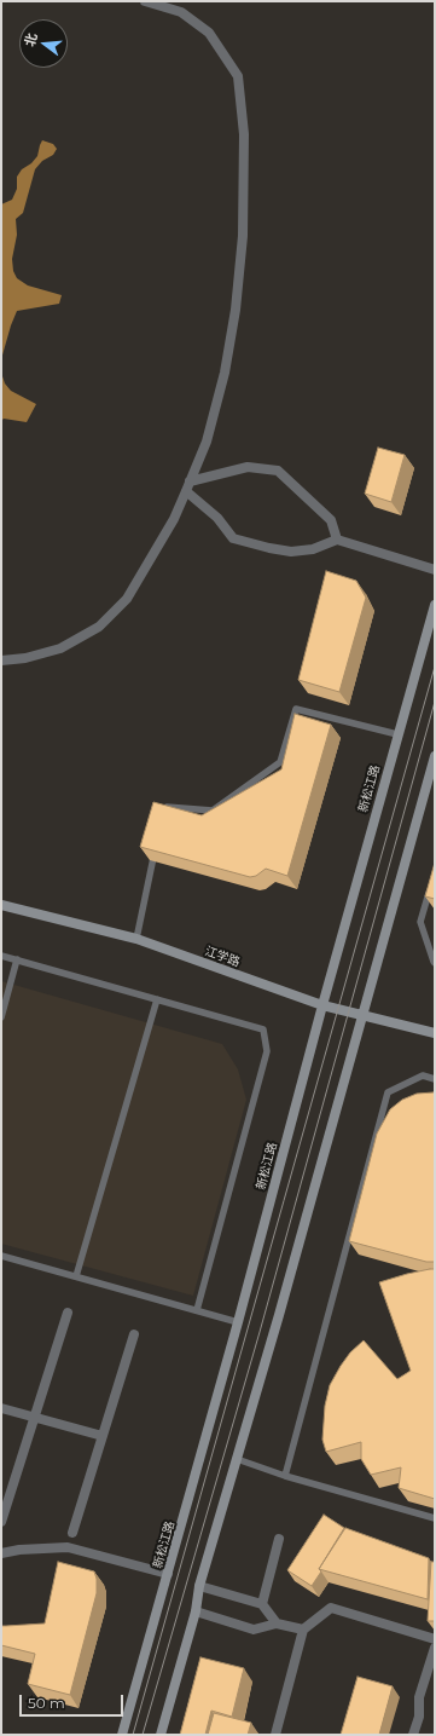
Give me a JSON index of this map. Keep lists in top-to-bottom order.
{
  "streets": {
    "main road": ["新松江路", "江学路"]
  },
  "crossings": [
    ["新松江路", "江学路"]
  ],
  "scale_bar": "50 m",
  "north": "left"
}
